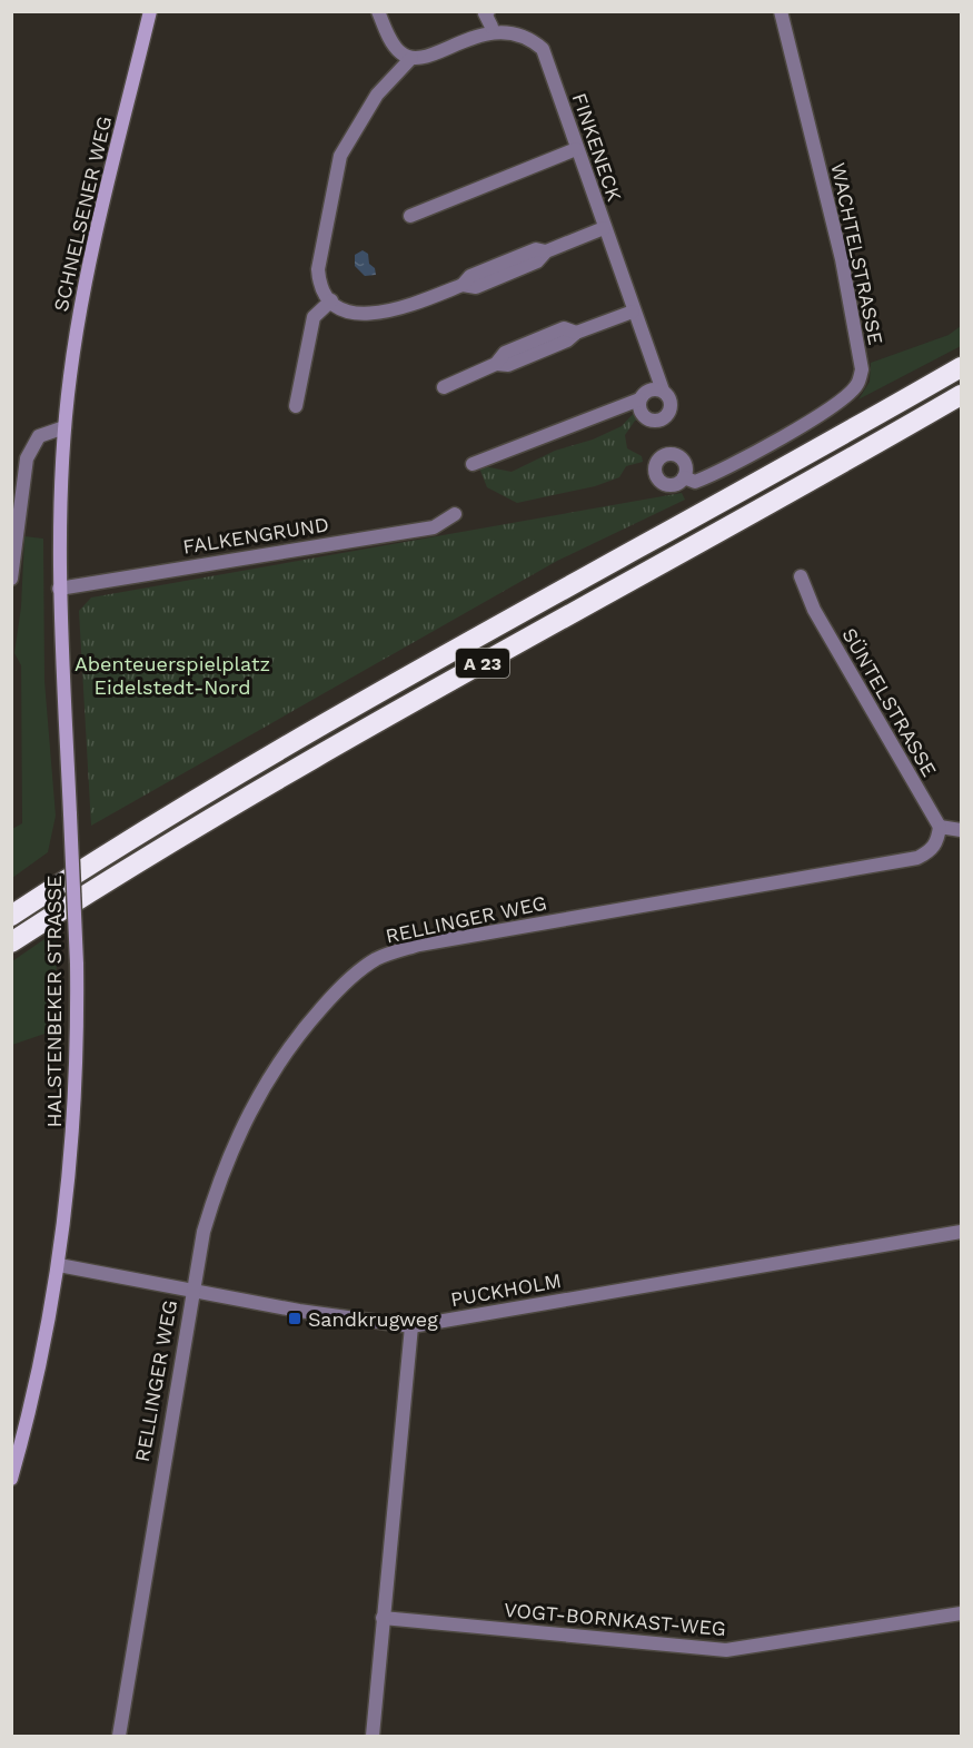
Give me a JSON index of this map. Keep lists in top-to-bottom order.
{
  "streets": {
    "highway": ["A 23"],
    "street": [
      "FINKENECK",
      "SCHNELSENER WEG",
      "WACHTELSTRASSE",
      "FALKENGRUND",
      "SÜNTELSTRASSE",
      "RELLINGER WEG",
      "HALSTENBEKER STRASSE",
      "PUCKHOLM",
      "VOGT-BORNKAST-WEG"
    ]
  },
  "crossings": [
    ["SCHNELSENER WEG", "FALKENGRUND"],
    ["SCHNELSENER WEG", "HALSTENBEKER STRASSE"],
    ["FALKENGRUND", "HALSTENBEKER STRASSE"],
    ["SÜNTELSTRASSE", "RELLINGER WEG"],
    ["RELLINGER WEG", "PUCKHOLM"],
    ["HALSTENBEKER STRASSE", "PUCKHOLM"]
  ],
  "parks": ["Abenteuerspielplatz Eidelstedt-Nord"],
  "places": {
    "transit": ["Sandkrugweg"]
  }
}
